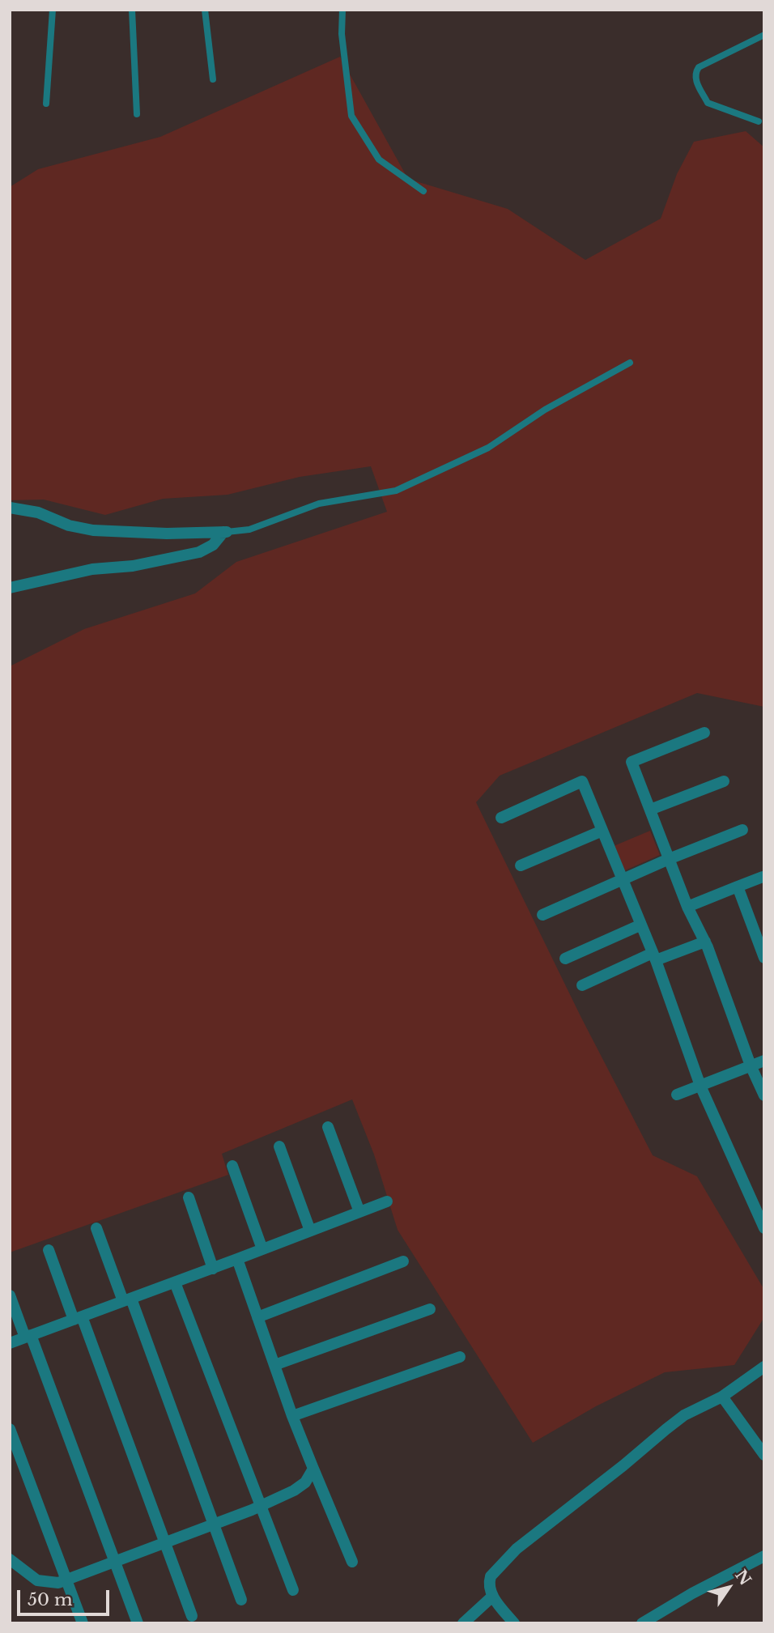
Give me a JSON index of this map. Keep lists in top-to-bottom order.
{
  "scale_bar": "50 m",
  "north": "top right"
}
